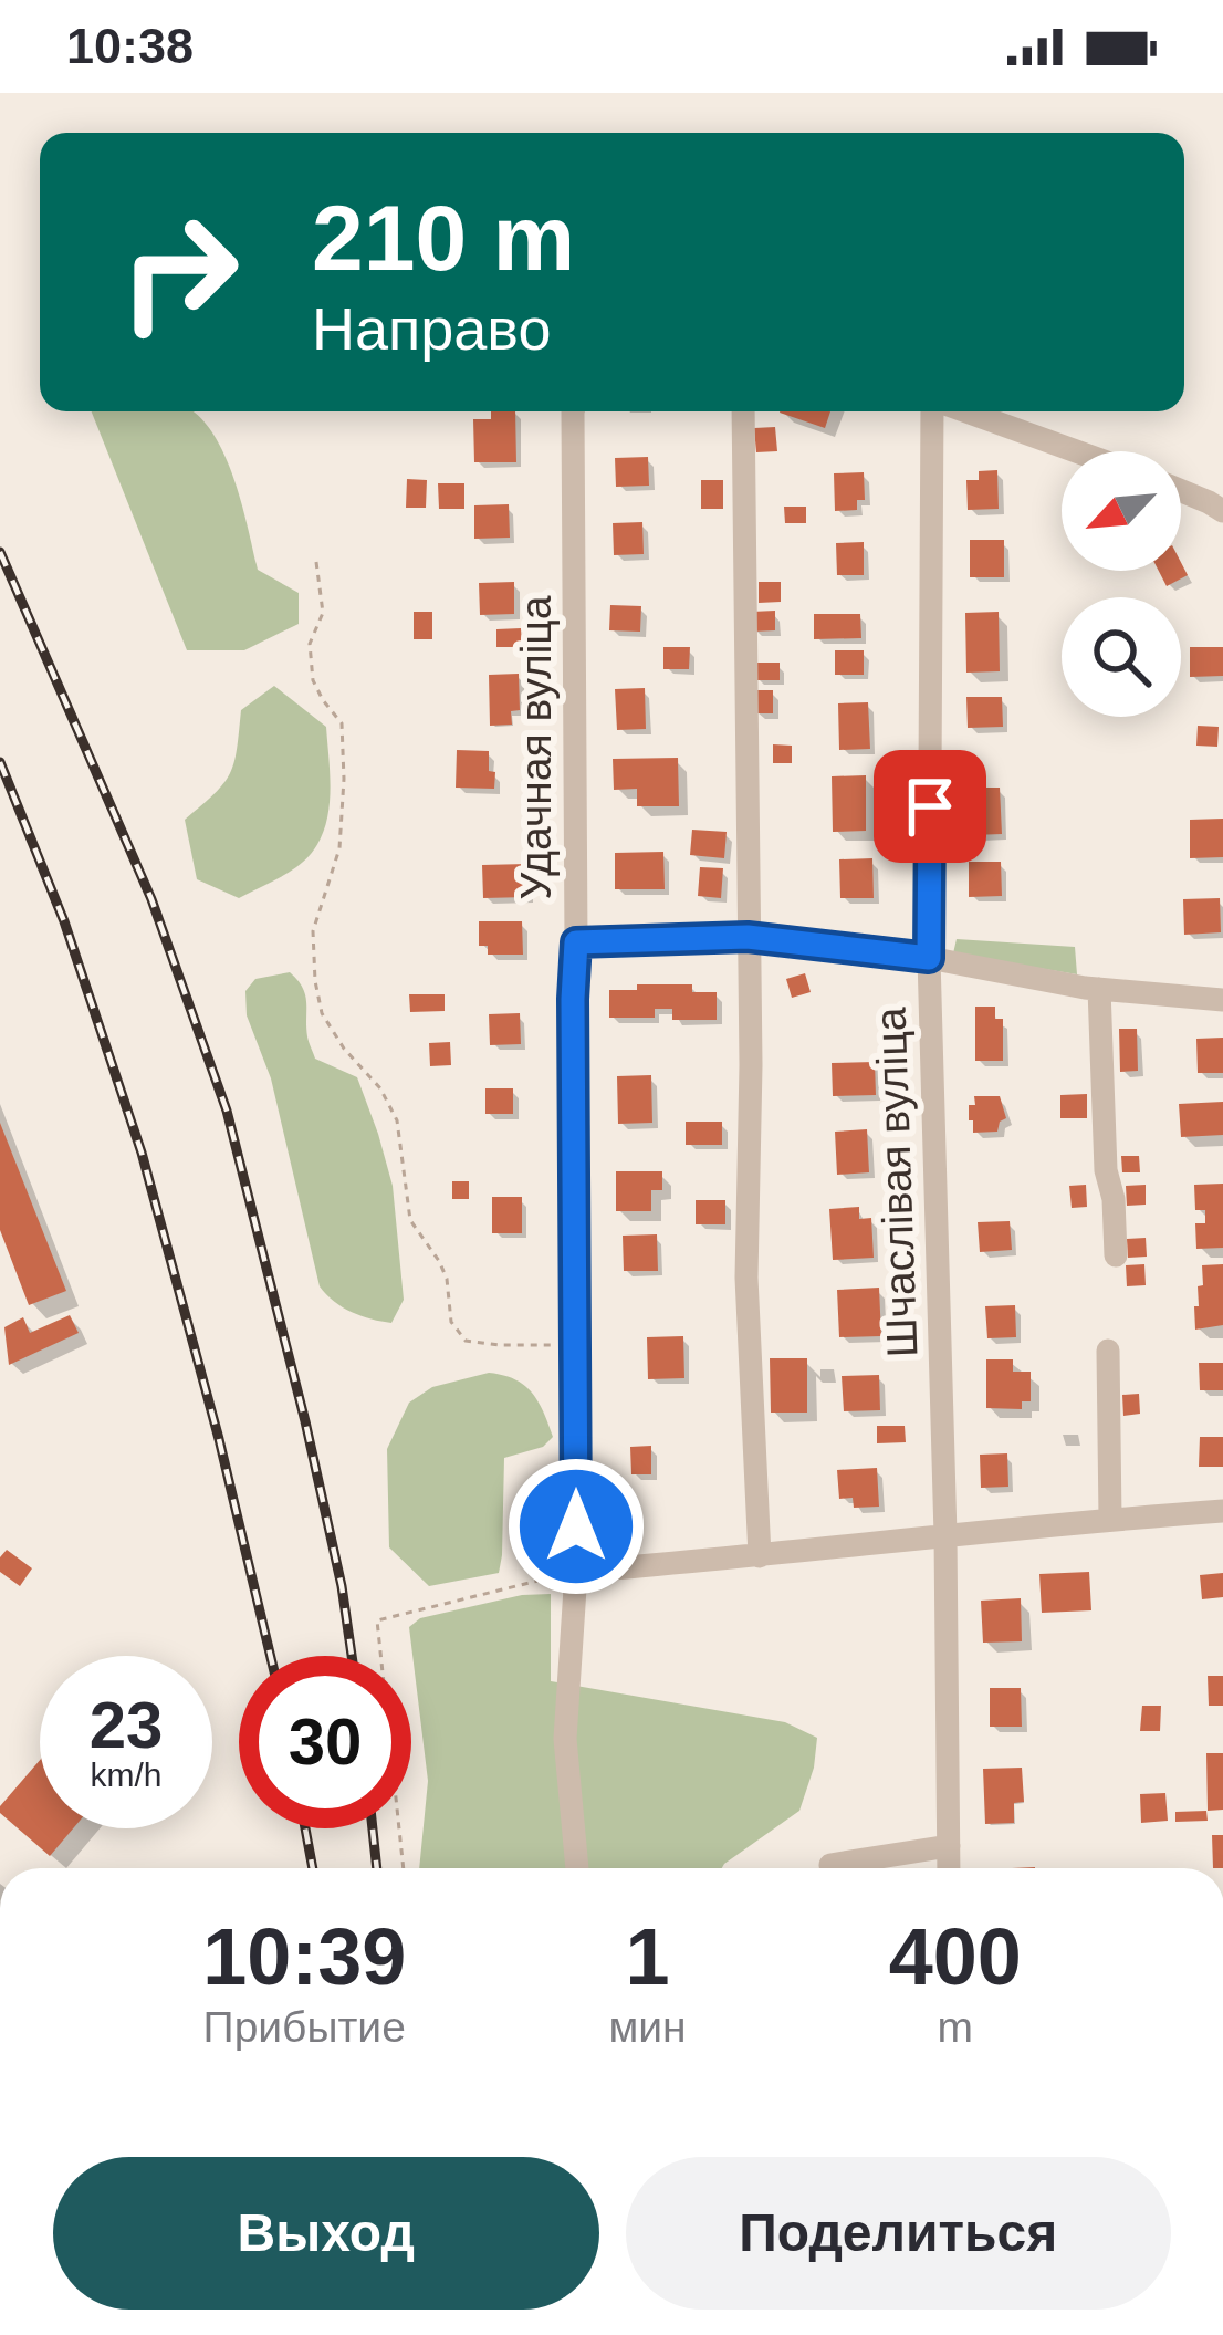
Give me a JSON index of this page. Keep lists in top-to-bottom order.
{
  "streets": {
    "street": ["Удачная вуліца", "Шчаслівая вуліца"]
  },
  "north": "bottom left",
  "page": {
    "status": "10:38",
    "turn": ["210 m", "Направо"],
    "speed": "23 km/h",
    "limit": "30",
    "eta": [
      "10:39",
      "Прибытие",
      "1",
      "мин",
      "400",
      "m"
    ],
    "buttons": ["Выход", "Поделиться"]
  }
}
